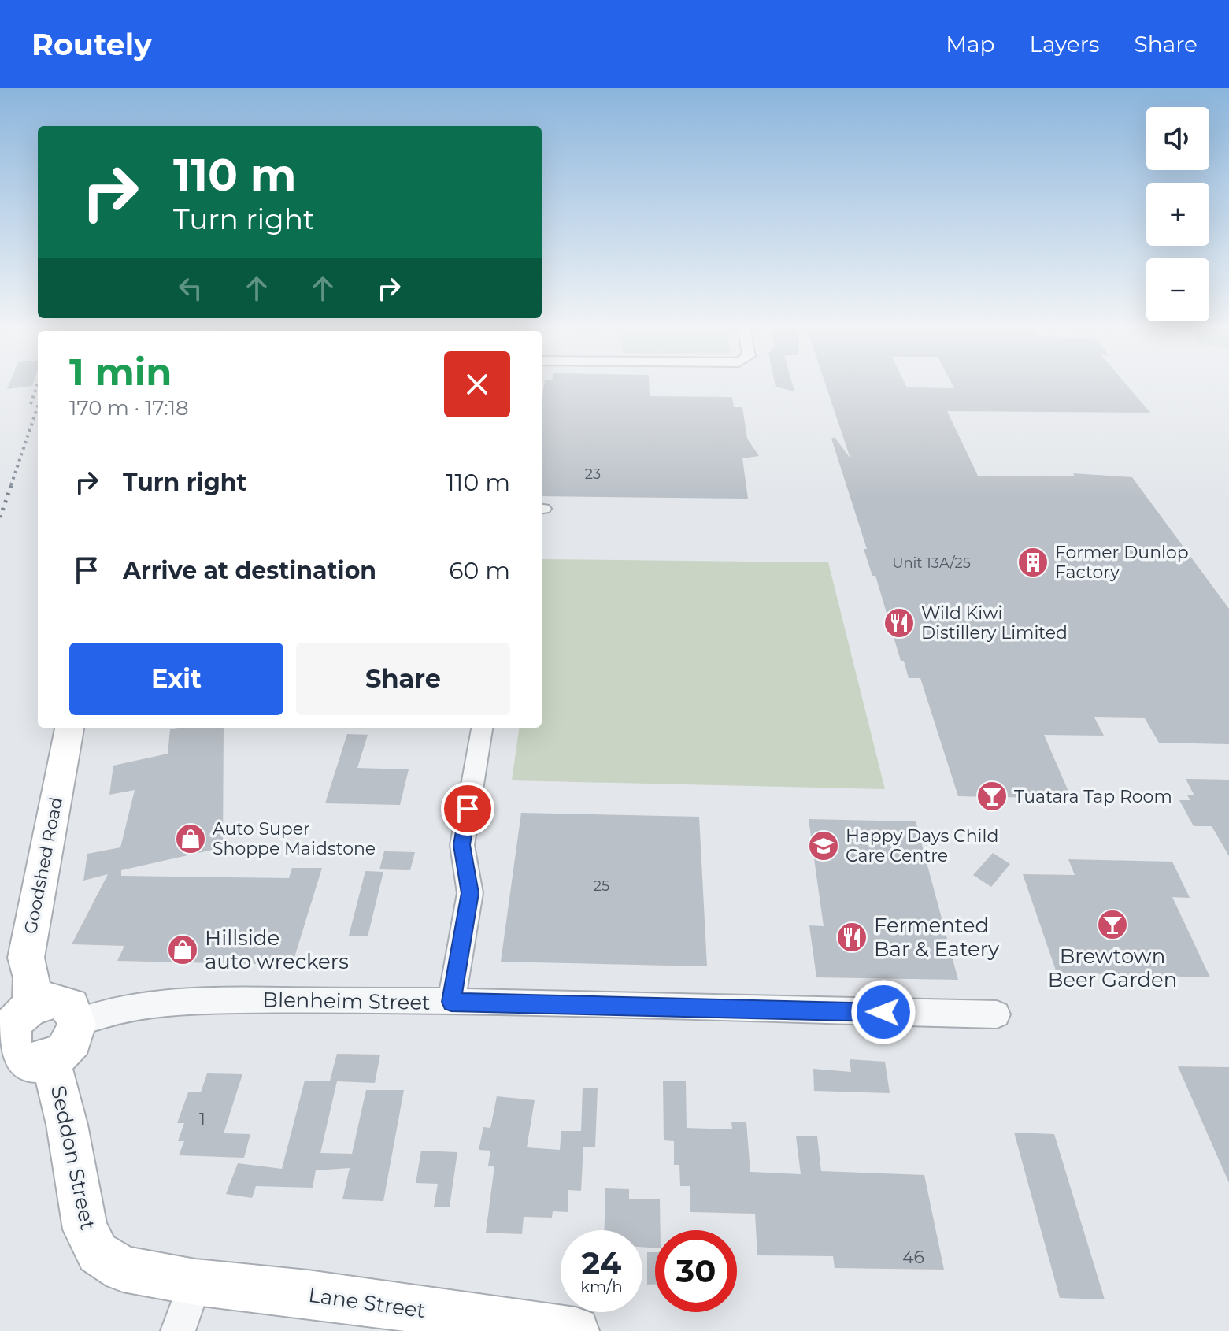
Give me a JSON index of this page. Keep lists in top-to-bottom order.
{
  "streets": {
    "street": [
      "Goodshed Road",
      "Blenheim Street",
      "Seddon Street",
      "Lane Street"
    ]
  },
  "crossings": [
    ["Blenheim Street", "Seddon Street"],
    ["Seddon Street", "Lane Street"]
  ],
  "places": {
    "building": ["Former Dunlop Factory"],
    "restaurant": ["Wild Kiwi Distillery Limited", "Fermented Bar & Eatery"],
    "bar": ["Tuatara Tap Room", "Brewtown Beer Garden"],
    "shop": ["Auto Super Shoppe Maidstone", "Hillside auto wreckers"],
    "school or university": ["Happy Days Child Care Centre"]
  },
  "house_numbers": [
    "23",
    "Unit 13A/25",
    "25",
    "1",
    "46"
  ],
  "page": {
    "header": "Routely",
    "nav": ["Map", "Layers", "Share"],
    "map_buttons": ["+", "−"],
    "turn": ["110 m", "Turn right"],
    "heading": ["1 min", "170 m · 17:18"],
    "list": [
      {
        "name": "Turn right",
        "value": "110 m"
      },
      {
        "name": "Arrive at destination",
        "value": "60 m"
      }
    ],
    "buttons": ["Exit", "Share"],
    "speed": "24 km/h",
    "limit": "30"
  }
}
